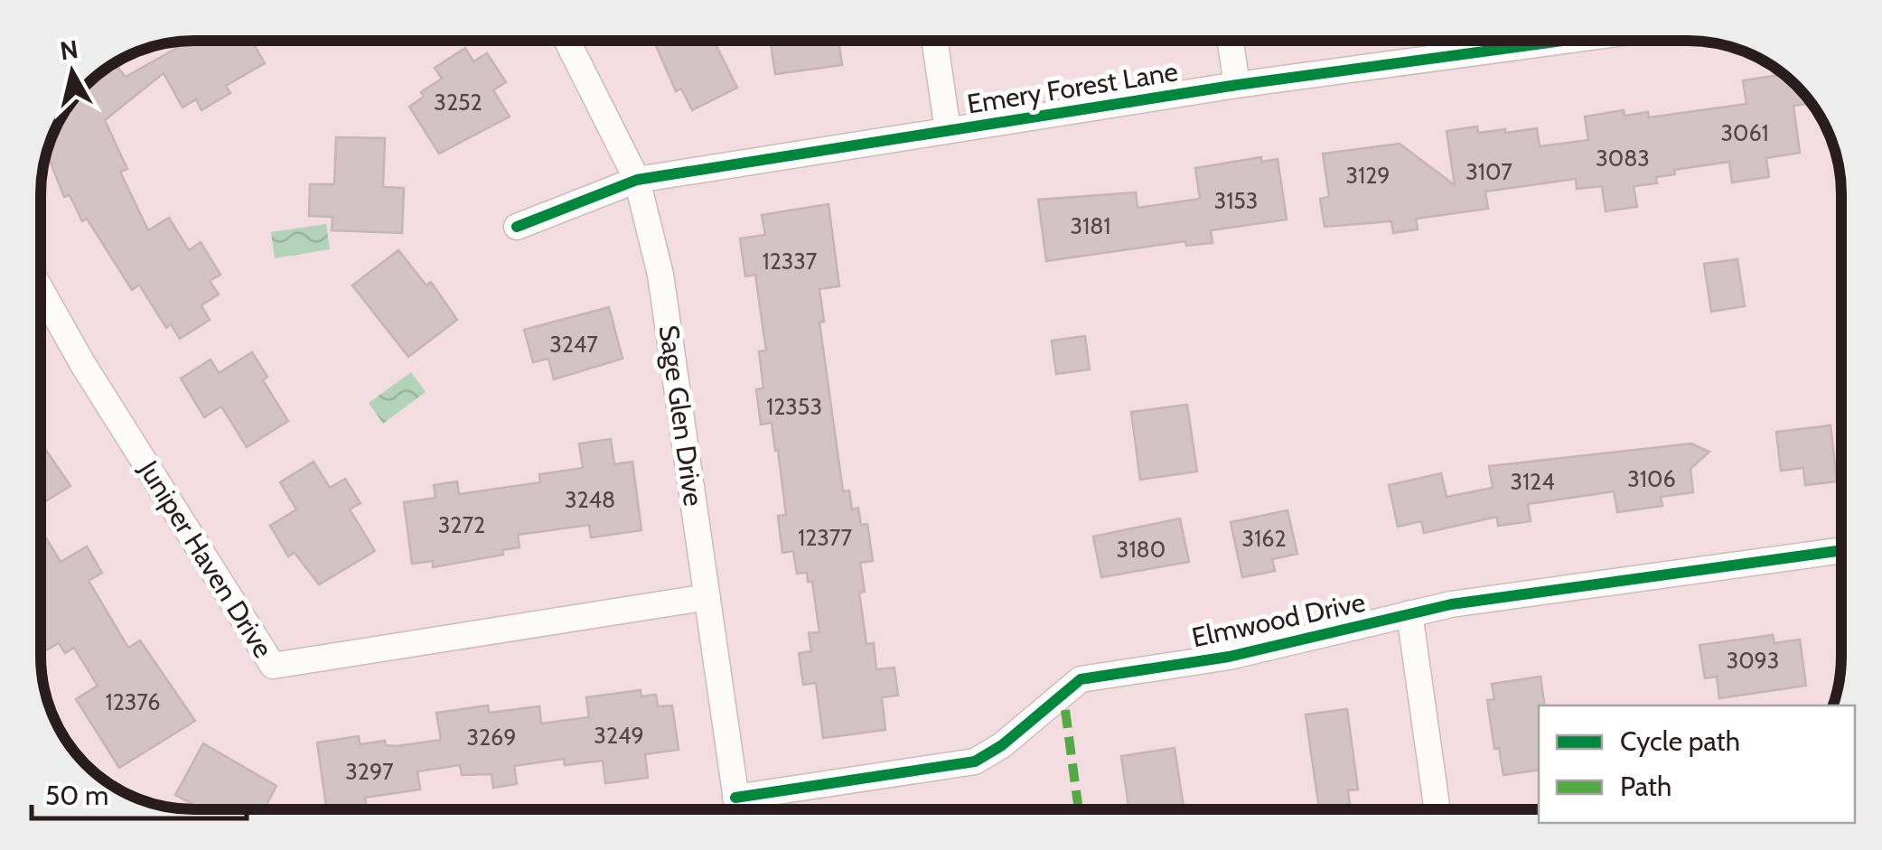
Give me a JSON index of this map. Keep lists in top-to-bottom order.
{
  "streets": {
    "street": [
      "Emery Forest Lane",
      "Sage Glen Drive",
      "Juniper Haven Drive",
      "Elmwood Drive"
    ]
  },
  "crossings": [
    ["Emery Forest Lane", "Sage Glen Drive"],
    ["Sage Glen Drive", "Juniper Haven Drive"],
    ["Sage Glen Drive", "Elmwood Drive"]
  ],
  "house_numbers": [
    "3252",
    "3061",
    "3083",
    "3107",
    "3129",
    "3153",
    "3181",
    "12337",
    "3247",
    "12353",
    "3106",
    "3124",
    "3248",
    "3272",
    "12377",
    "3162",
    "3180",
    "3093",
    "12376",
    "3249",
    "3269",
    "3297"
  ],
  "legend": ["Cycle path", "Path"],
  "scale_bar": "50 m",
  "north": "top"
}
